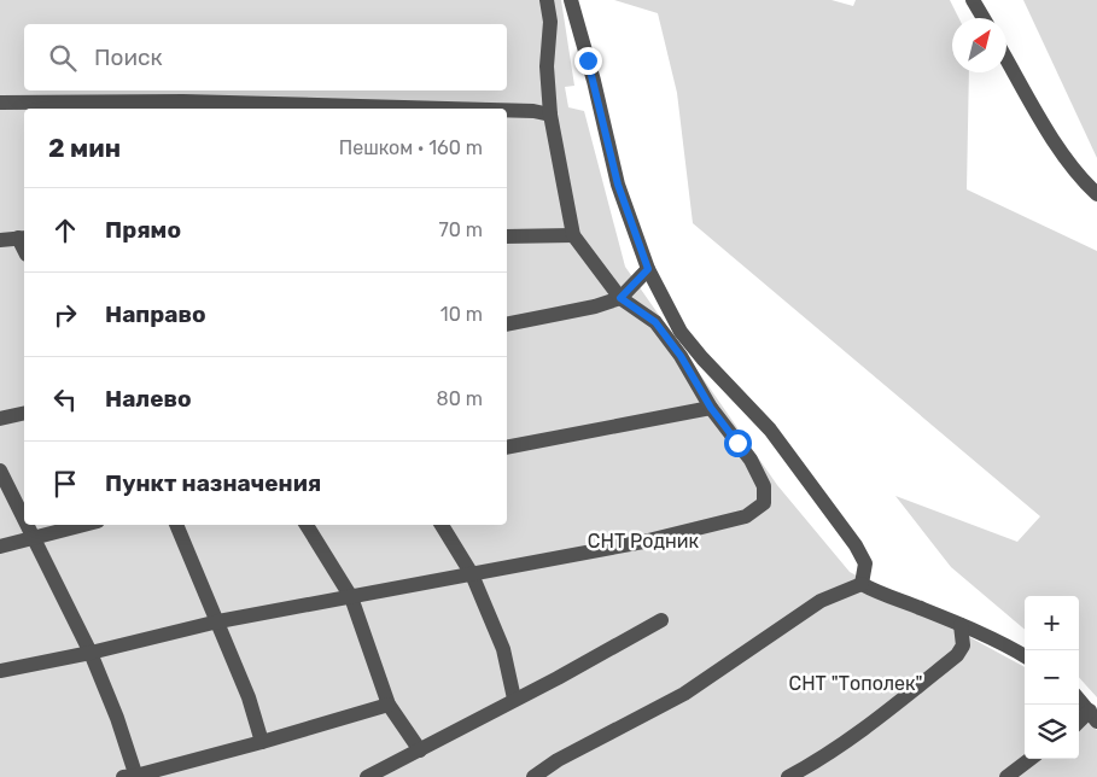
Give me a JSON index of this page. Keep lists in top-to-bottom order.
{
  "parks": ["СНТ Родник", "СНТ \"Тополек\""],
  "north": "top right",
  "page": {
    "search": "Поиск",
    "heading": ["2 мин", "Пешком · 160 m"],
    "list": [
      ["Прямо", "70 m"],
      ["Направо", "10 m"],
      ["Налево", "80 m"],
      "Пункт назначения"
    ],
    "map_buttons": ["+", "−"]
  }
}
